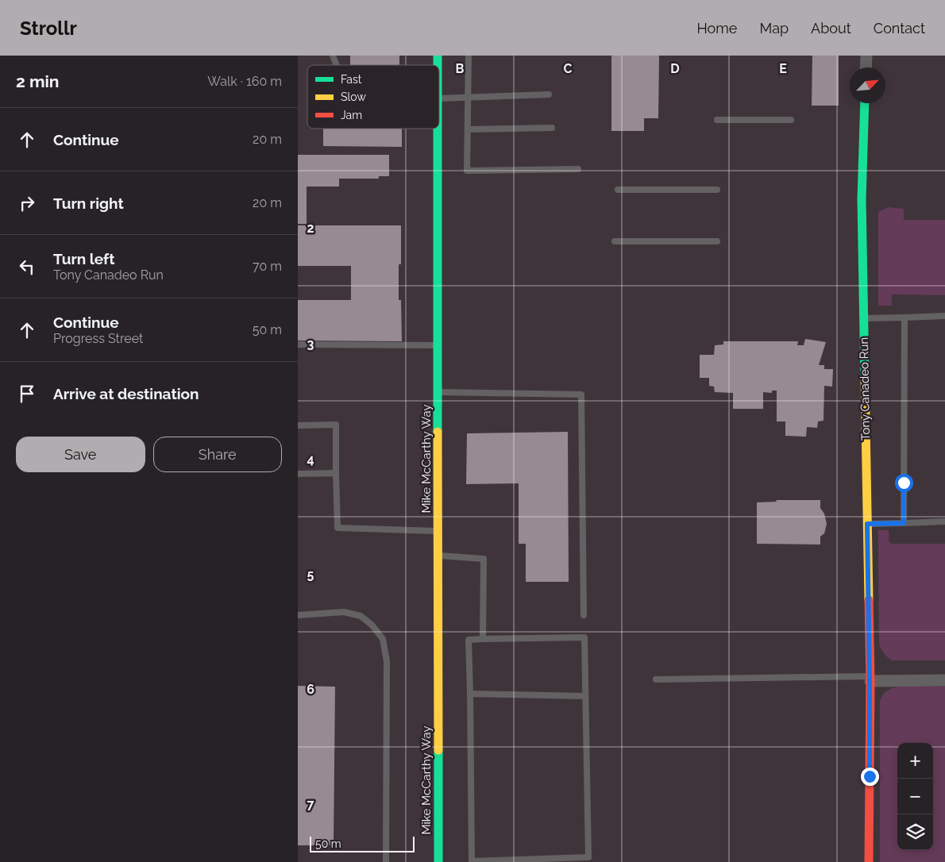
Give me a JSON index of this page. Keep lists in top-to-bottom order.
{
  "streets": {
    "street": ["Tony Canadeo Run", "Mike McCarthy Way"]
  },
  "legend": ["Fast", "Slow", "Jam"],
  "scale_bar": "50 m",
  "north": "top right",
  "page": {
    "header": "Strollr",
    "nav": [
      "Home",
      "Map",
      "About",
      "Contact"
    ],
    "heading": ["2 min", "Walk · 160 m"],
    "list": [
      ["Continue", "20 m"],
      ["Turn right", "20 m"],
      ["Turn left", "Tony Canadeo Run", "70 m"],
      ["Continue", "Progress Street", "50 m"],
      "Arrive at destination"
    ],
    "buttons": ["Save", "Share"],
    "map_buttons": ["+", "−"],
    "scale": "50 m"
  },
  "grid": {
    "columns": [
      "B",
      "C",
      "D",
      "E"
    ],
    "rows": [
      "2",
      "3",
      "4",
      "5",
      "6",
      "7"
    ]
  }
}
